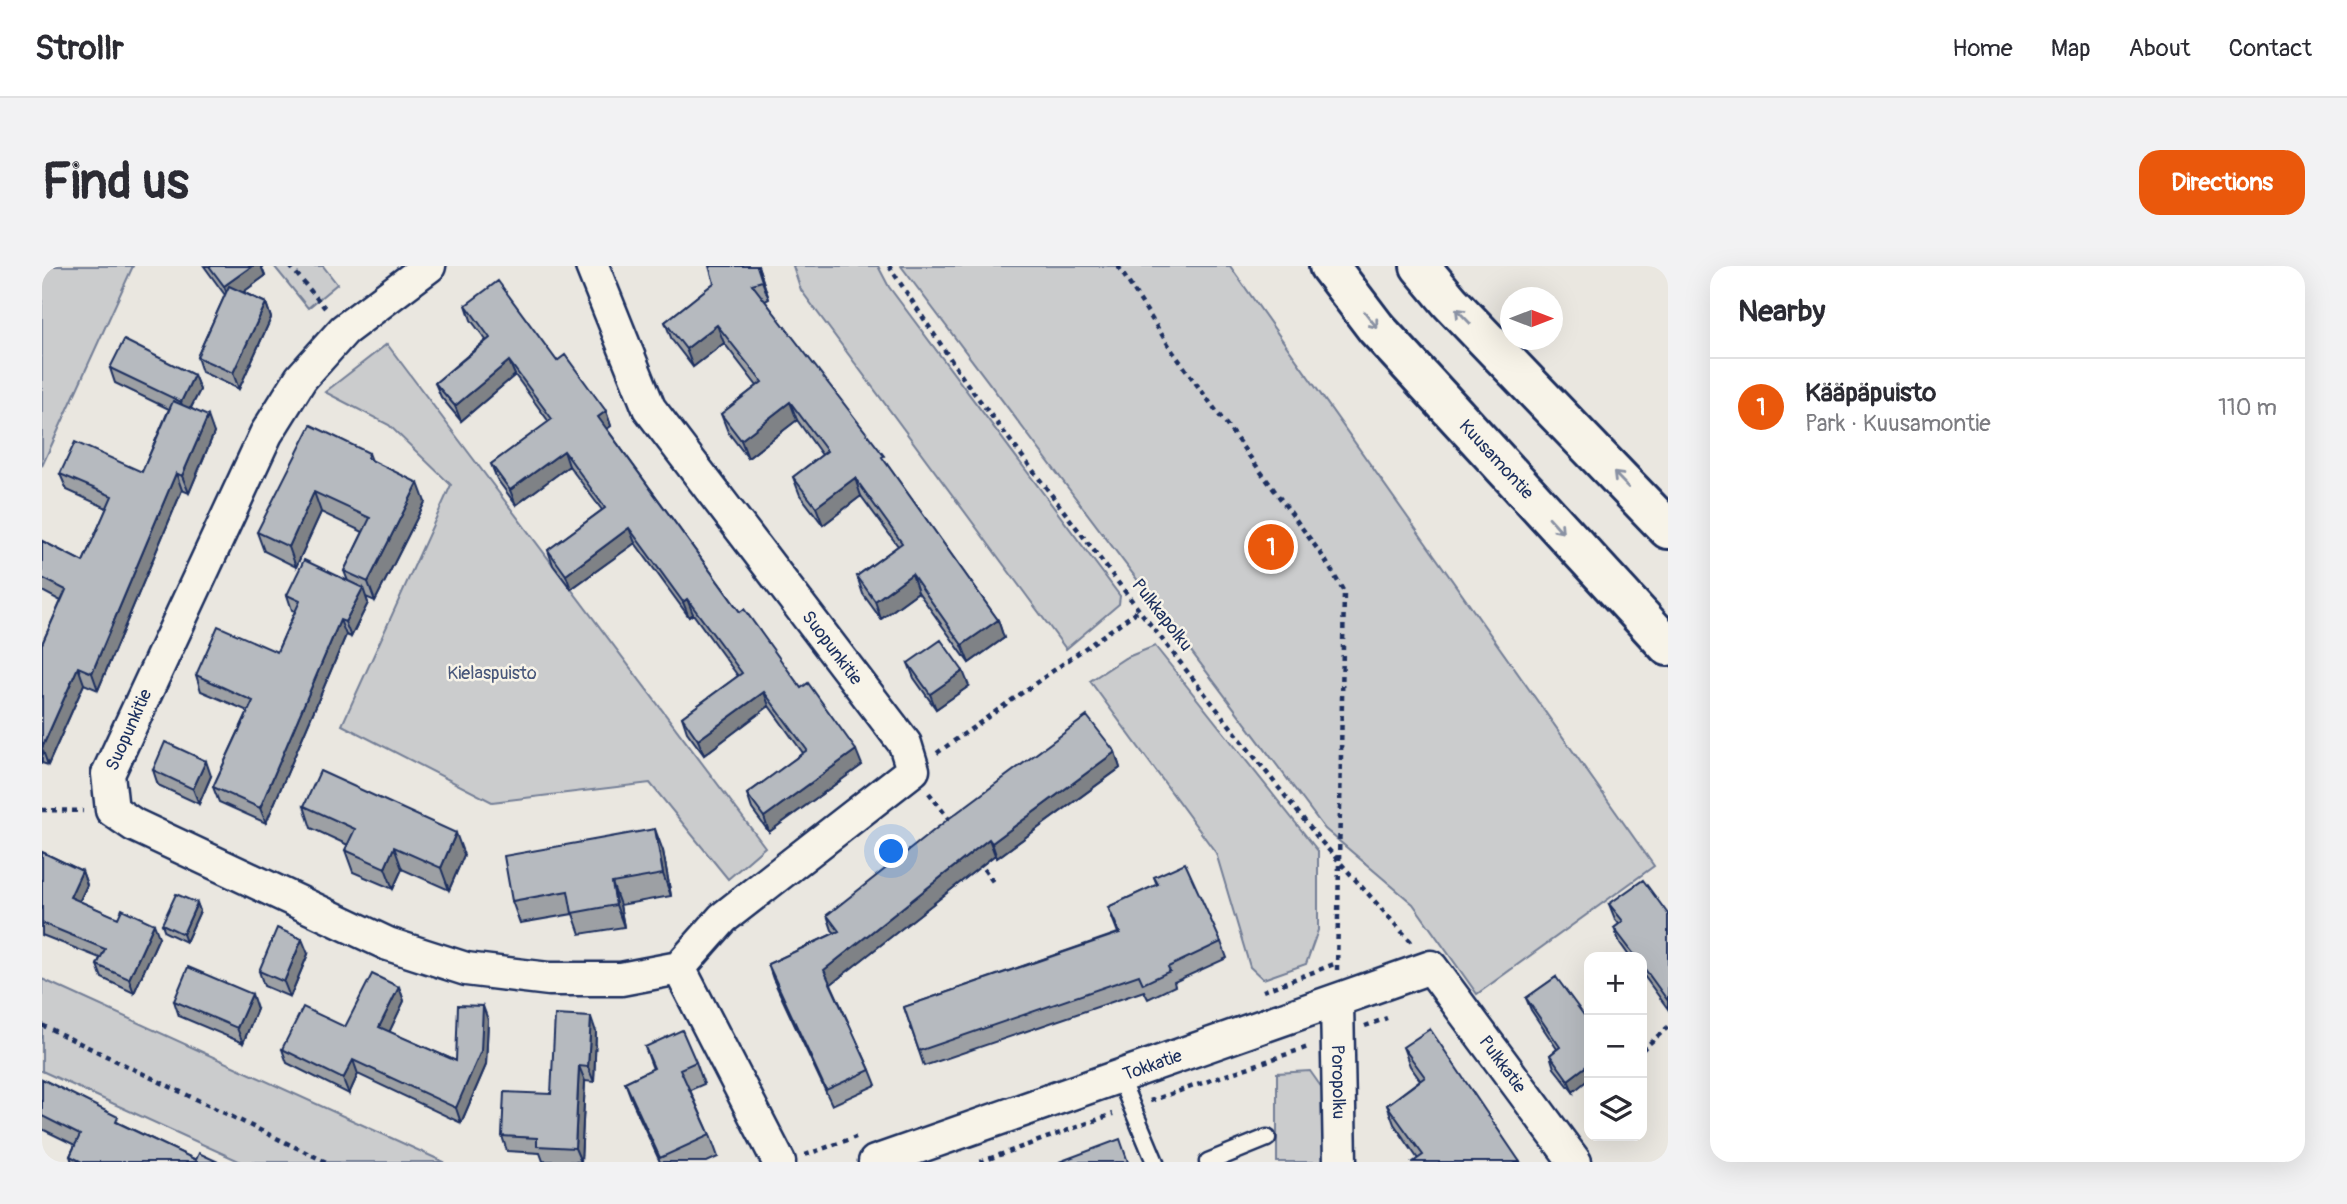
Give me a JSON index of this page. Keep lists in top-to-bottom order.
{
  "streets": {
    "highway": ["Kuusamontie"],
    "street": [
      "Suopunkitie",
      "Pulkkatie",
      "Tokkatie",
      "Poropolku"
    ],
    "path": ["Pulkkapolku"]
  },
  "crossings": [
    ["Pulkkapolku", "Pulkkatie"],
    ["Pulkkapolku", "Tokkatie"],
    ["Pulkkatie", "Tokkatie"],
    ["Tokkatie", "Poropolku"]
  ],
  "parks": ["Kielaspuisto"],
  "north": "right",
  "page": {
    "header": "Strollr",
    "nav": [
      "Home",
      "Map",
      "About",
      "Contact"
    ],
    "buttons": "Directions",
    "title": "Find us",
    "heading": "Nearby",
    "list": [
      {
        "mark": "1",
        "name": "Kääpäpuisto",
        "note": "Park · Kuusamontie",
        "value": "110 m"
      }
    ],
    "pins": "1",
    "map_buttons": ["+", "−"]
  }
}
